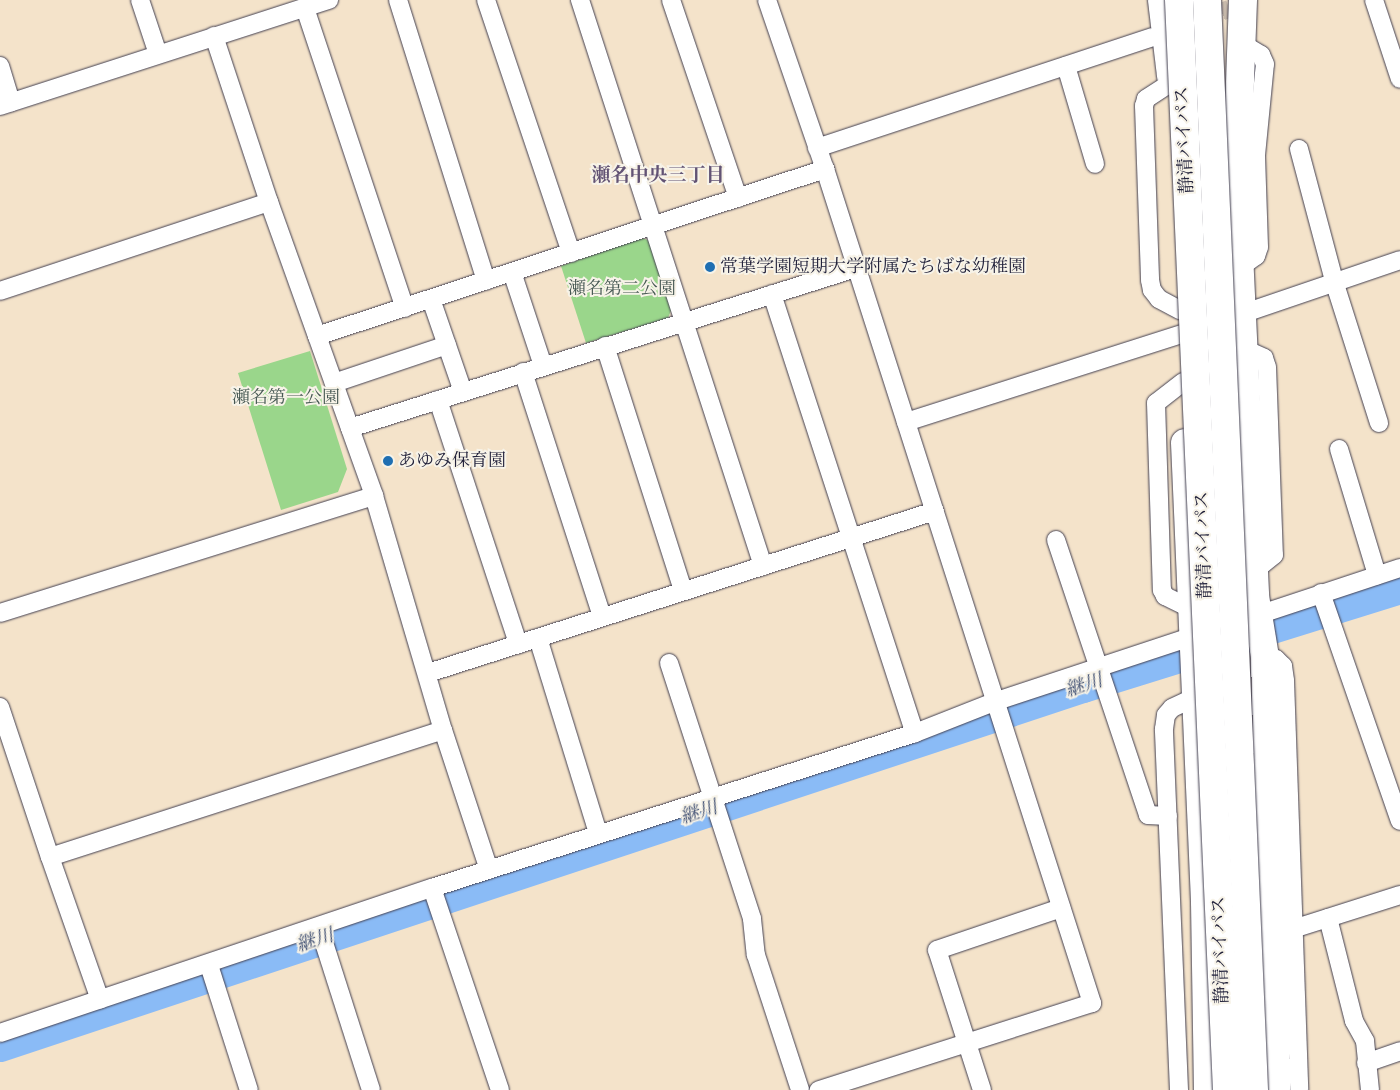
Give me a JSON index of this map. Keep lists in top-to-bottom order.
{
  "streets": {
    "highway": ["静清バイパス"]
  },
  "districts": ["瀬名中央三丁目"],
  "water": ["継川"],
  "parks": ["瀬名第二公園", "瀬名第一公園"],
  "places": ["常葉学園短期大学附属たちばな幼稚園", "あゆみ保育園"]
}
